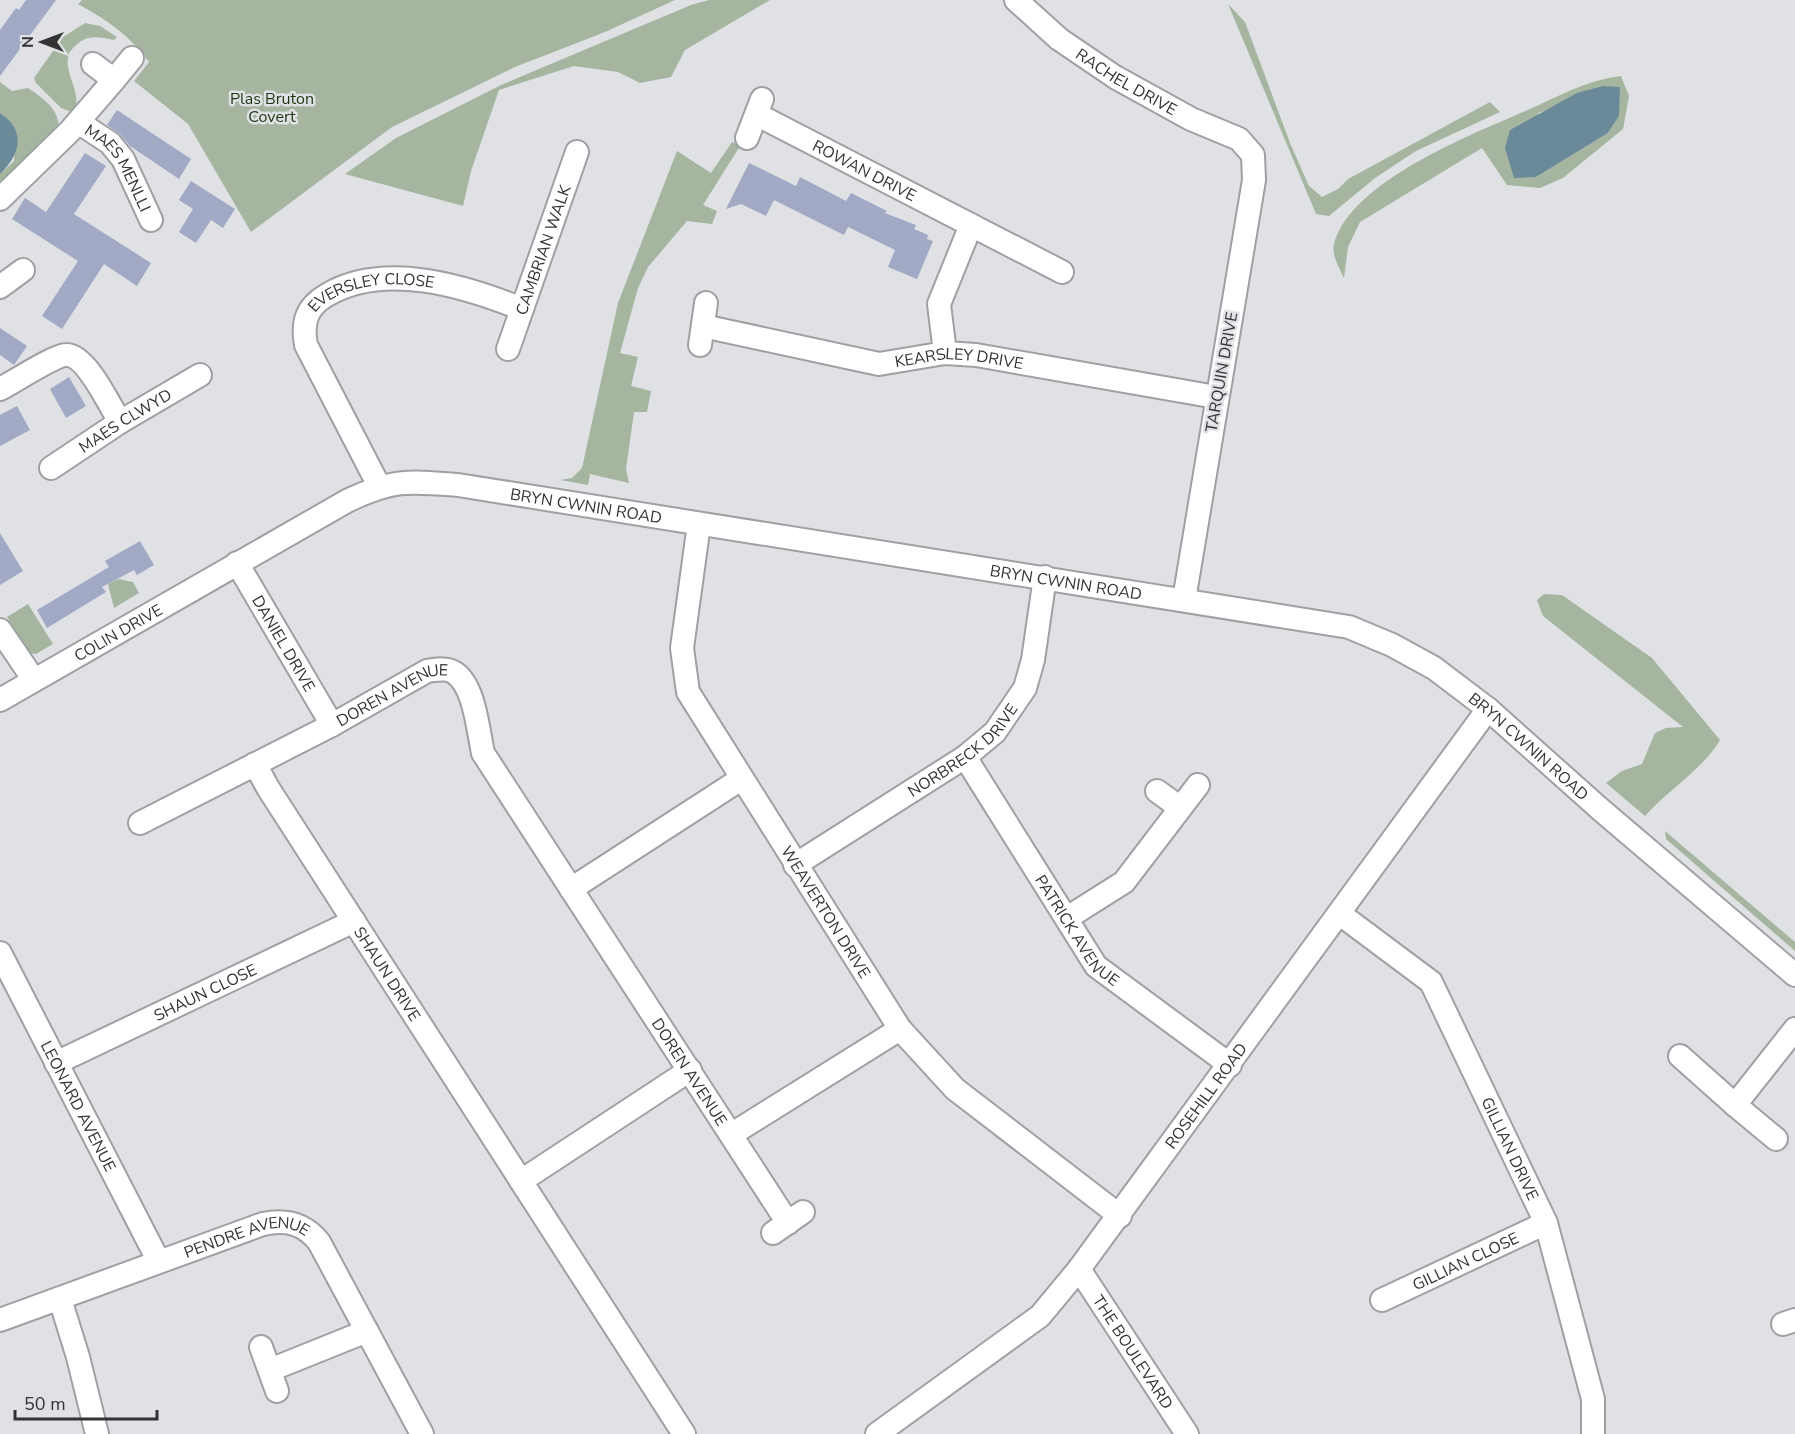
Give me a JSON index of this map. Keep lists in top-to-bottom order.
{
  "streets": {
    "street": [
      "RACHEL DRIVE",
      "ROWAN DRIVE",
      "MAES MENLLI",
      "CAMBRIAN WALK",
      "EVERSLEY CLOSE",
      "KEARSLEY DRIVE",
      "TARQUIN DRIVE",
      "MAES CLWYD",
      "BRYN CWNIN ROAD",
      "COLIN DRIVE",
      "DANIEL DRIVE",
      "DOREN AVENUE",
      "NORBRECK DRIVE",
      "WEAVERTON DRIVE",
      "PATRICK AVENUE",
      "SHAUN DRIVE",
      "SHAUN CLOSE",
      "ROSEHILL ROAD",
      "LEONARD AVENUE",
      "GILLIAN DRIVE",
      "PENDRE AVENUE",
      "GILLIAN CLOSE",
      "THE BOULEVARD"
    ]
  },
  "crossings": [
    ["RACHEL DRIVE", "TARQUIN DRIVE"],
    ["CAMBRIAN WALK", "EVERSLEY CLOSE"],
    ["EVERSLEY CLOSE", "BRYN CWNIN ROAD"],
    ["KEARSLEY DRIVE", "TARQUIN DRIVE"],
    ["TARQUIN DRIVE", "BRYN CWNIN ROAD"],
    ["BRYN CWNIN ROAD", "COLIN DRIVE"],
    ["BRYN CWNIN ROAD", "DANIEL DRIVE"],
    ["BRYN CWNIN ROAD", "NORBRECK DRIVE"],
    ["BRYN CWNIN ROAD", "WEAVERTON DRIVE"],
    ["BRYN CWNIN ROAD", "ROSEHILL ROAD"],
    ["COLIN DRIVE", "DANIEL DRIVE"],
    ["DANIEL DRIVE", "DOREN AVENUE"],
    ["DOREN AVENUE", "WEAVERTON DRIVE"],
    ["DOREN AVENUE", "SHAUN DRIVE"],
    ["NORBRECK DRIVE", "WEAVERTON DRIVE"],
    ["NORBRECK DRIVE", "PATRICK AVENUE"],
    ["WEAVERTON DRIVE", "ROSEHILL ROAD"],
    ["PATRICK AVENUE", "ROSEHILL ROAD"],
    ["SHAUN DRIVE", "SHAUN CLOSE"],
    ["SHAUN CLOSE", "LEONARD AVENUE"],
    ["ROSEHILL ROAD", "GILLIAN DRIVE"],
    ["ROSEHILL ROAD", "THE BOULEVARD"],
    ["LEONARD AVENUE", "PENDRE AVENUE"],
    ["GILLIAN DRIVE", "GILLIAN CLOSE"]
  ],
  "parks": ["Plas Bruton Covert"],
  "scale_bar": "50 m",
  "north": "left"
}
